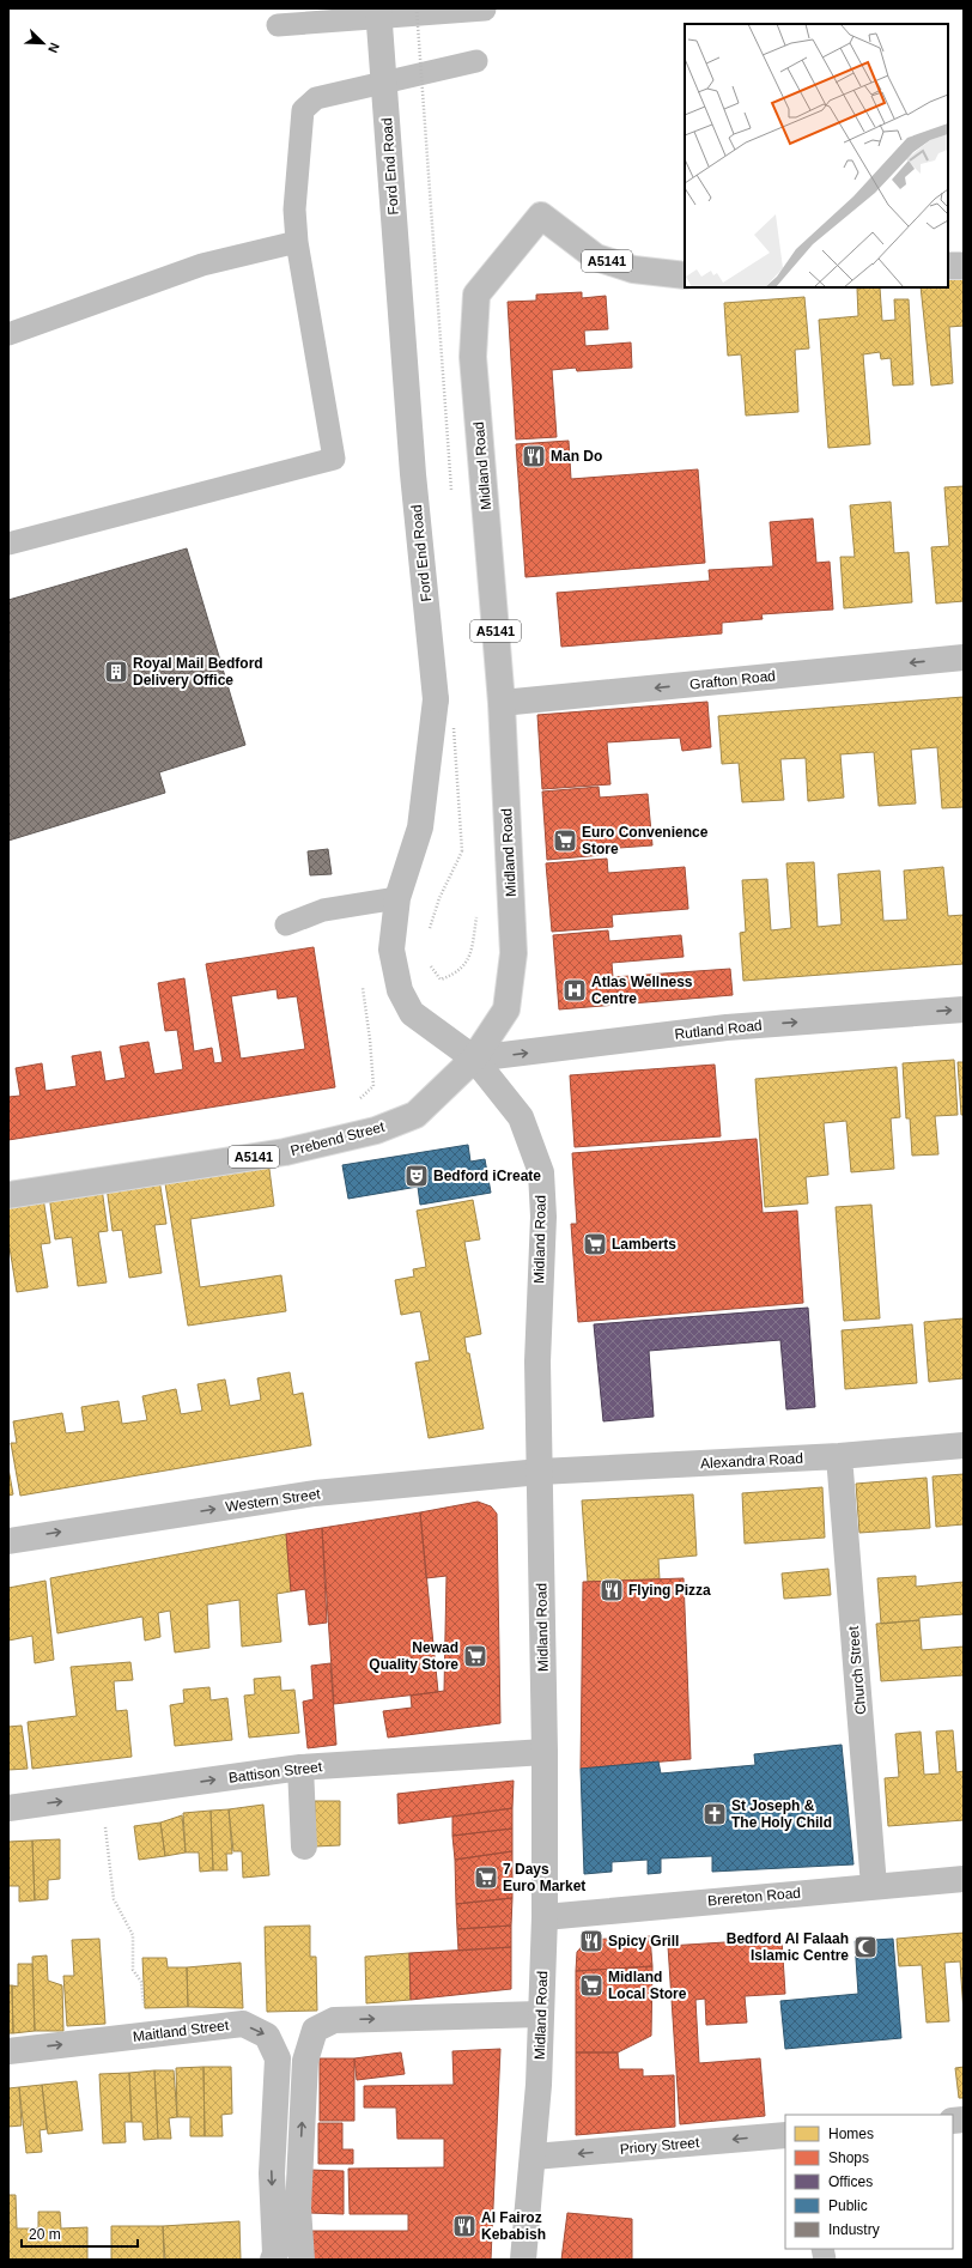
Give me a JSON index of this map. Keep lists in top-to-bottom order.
{
  "streets": {
    "street": [
      "Ford End Road",
      "A5141",
      "Midland Road",
      "Grafton Road",
      "Rutland Road",
      "Prebend Street",
      "Alexandra Road",
      "Western Street",
      "Church Street",
      "Battison Street",
      "Brereton Road",
      "Maitland Street",
      "Priory Street"
    ]
  },
  "crossings": [
    ["Ford End Road", "Midland Road"],
    ["Ford End Road", "Rutland Road"],
    ["Ford End Road", "Prebend Street"],
    ["Midland Road", "Grafton Road"],
    ["Midland Road", "Rutland Road"],
    ["Midland Road", "Prebend Street"],
    ["Midland Road", "Alexandra Road"],
    ["Midland Road", "Western Street"],
    ["Midland Road", "Battison Street"],
    ["Midland Road", "Brereton Road"],
    ["Midland Road", "Priory Street"],
    ["Rutland Road", "Prebend Street"],
    ["Alexandra Road", "Western Street"],
    ["Alexandra Road", "Church Street"],
    ["Church Street", "Brereton Road"]
  ],
  "one_way": [
    "Grafton Road",
    "Rutland Road",
    "Western Street",
    "Battison Street",
    "Priory Street"
  ],
  "places": {
    "restaurant": [
      "Man Do",
      "Flying Pizza",
      "Spicy Grill",
      "Al Fairoz Kebabish"
    ],
    "building": ["Royal Mail Bedford Delivery Office"],
    "supermarket": [
      "Euro Convenience Store",
      "Lamberts",
      "Newad Quality Store",
      "7 Days Euro Market",
      "Midland Local Store"
    ],
    "hospital": ["Atlas Wellness Centre"],
    "theatre": ["Bedford iCreate"],
    "church": ["St Joseph & The Holy Child"],
    "mosque": ["Bedford Al Falaah Islamic Centre"]
  },
  "legend": [
    "Homes",
    "Shops",
    "Offices",
    "Public",
    "Industry"
  ],
  "scale_bar": "20 m",
  "north": "bottom right"
}
